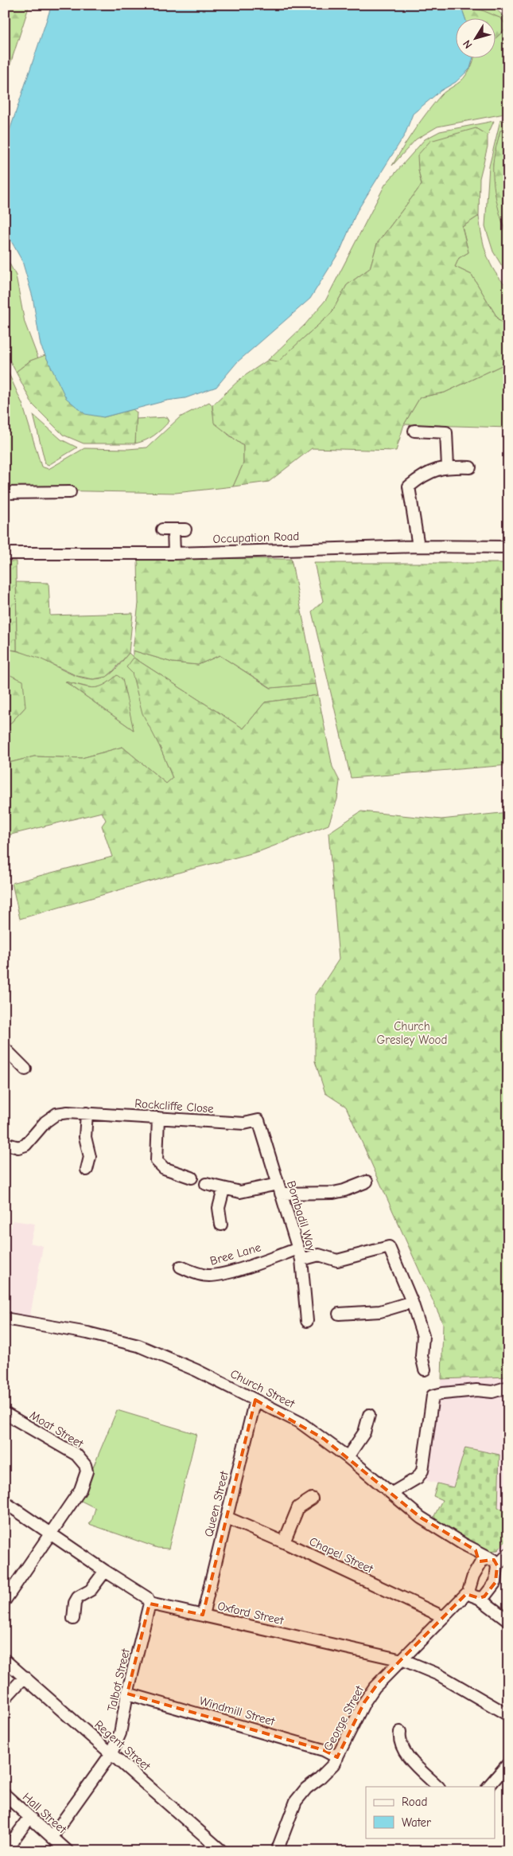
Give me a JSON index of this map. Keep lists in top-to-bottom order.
{
  "streets": {
    "street": [
      "Occupation Road",
      "Rockcliffe Close",
      "Bombadil Way",
      "Bree Lane",
      "Church Street",
      "Moat Street",
      "Queen Street",
      "Chapel Street",
      "Oxford Street",
      "Talbot Street",
      "Windmill Street",
      "George Street",
      "Regent Street",
      "Hall Street"
    ]
  },
  "crossings": [
    ["Rockcliffe Close", "Bombadil Way"],
    ["Bombadil Way", "Bree Lane"],
    ["Church Street", "Queen Street"],
    ["Queen Street", "Chapel Street"],
    ["Queen Street", "Oxford Street"],
    ["Chapel Street", "George Street"],
    ["Oxford Street", "Talbot Street"],
    ["Oxford Street", "George Street"],
    ["Talbot Street", "Windmill Street"],
    ["Talbot Street", "Regent Street"],
    ["Talbot Street", "Hall Street"],
    ["Windmill Street", "George Street"]
  ],
  "parks": ["Church Gresley Wood"],
  "legend": ["Road", "Water"],
  "north": "bottom left"
}
